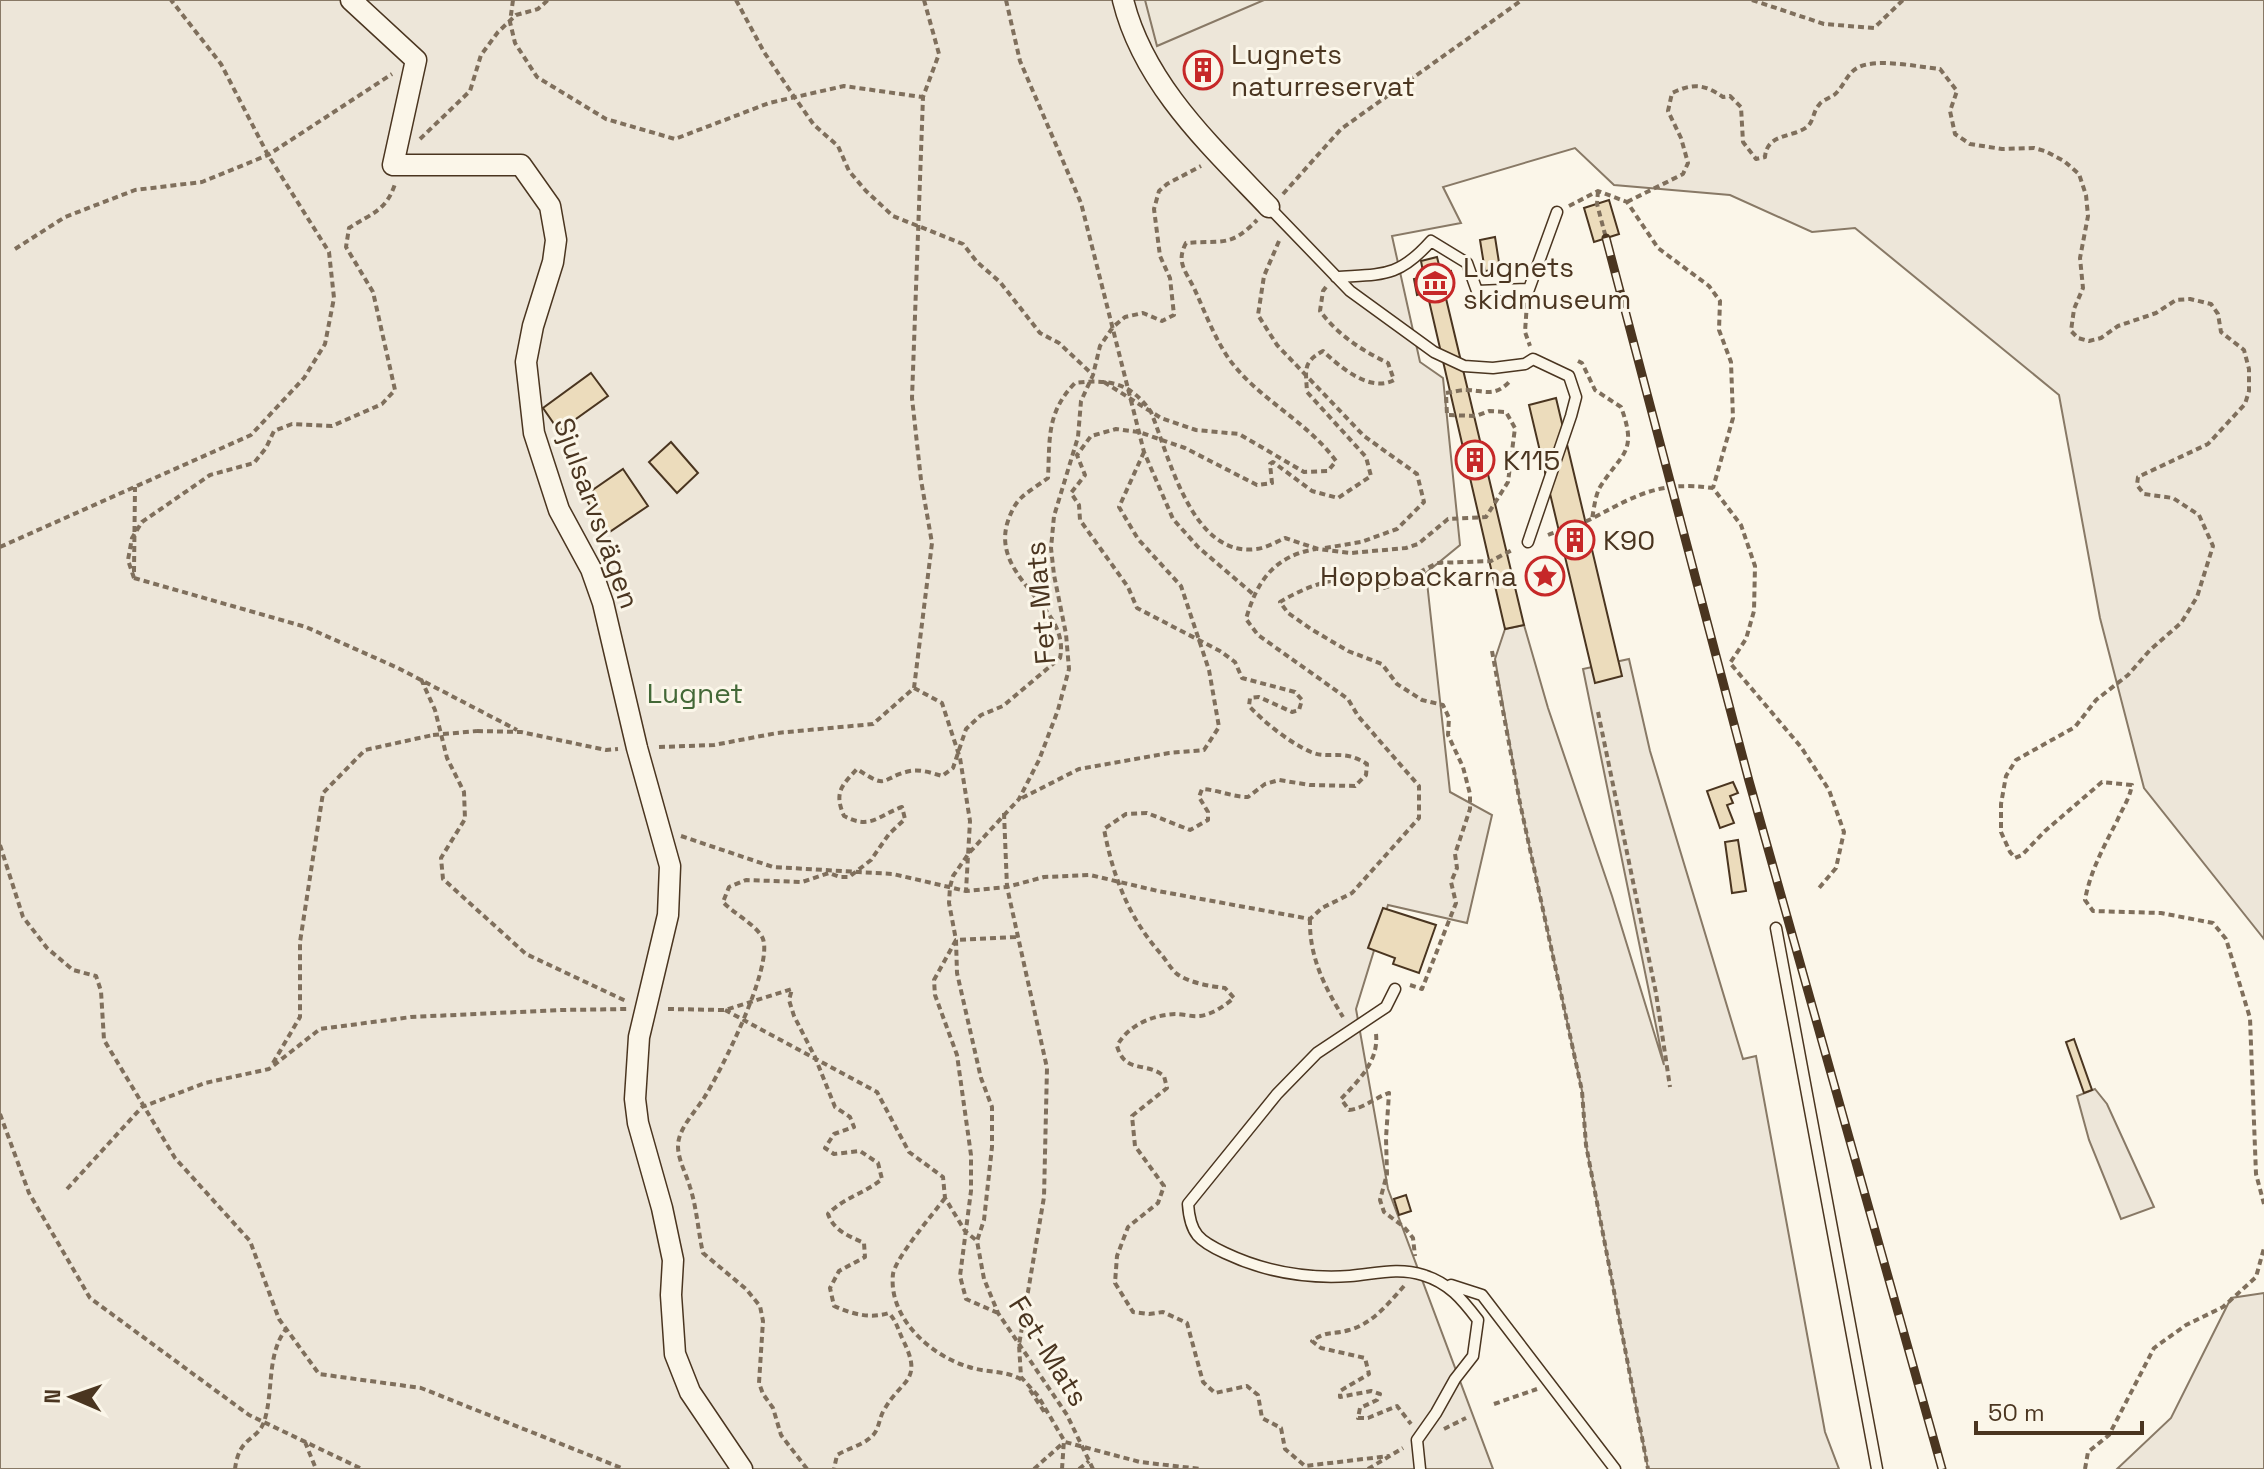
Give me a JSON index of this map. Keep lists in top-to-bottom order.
{
  "streets": {
    "street": ["Sjulsarvsvägen"],
    "path": ["Fet-Mats"]
  },
  "parks": ["Lugnet"],
  "places": {
    "building": ["Lugnets naturreservat", "K115", "K90"],
    "museum": ["Lugnets skidmuseum"],
    "place": ["Hoppbackarna"]
  },
  "scale_bar": "50 m",
  "north": "left"
}
